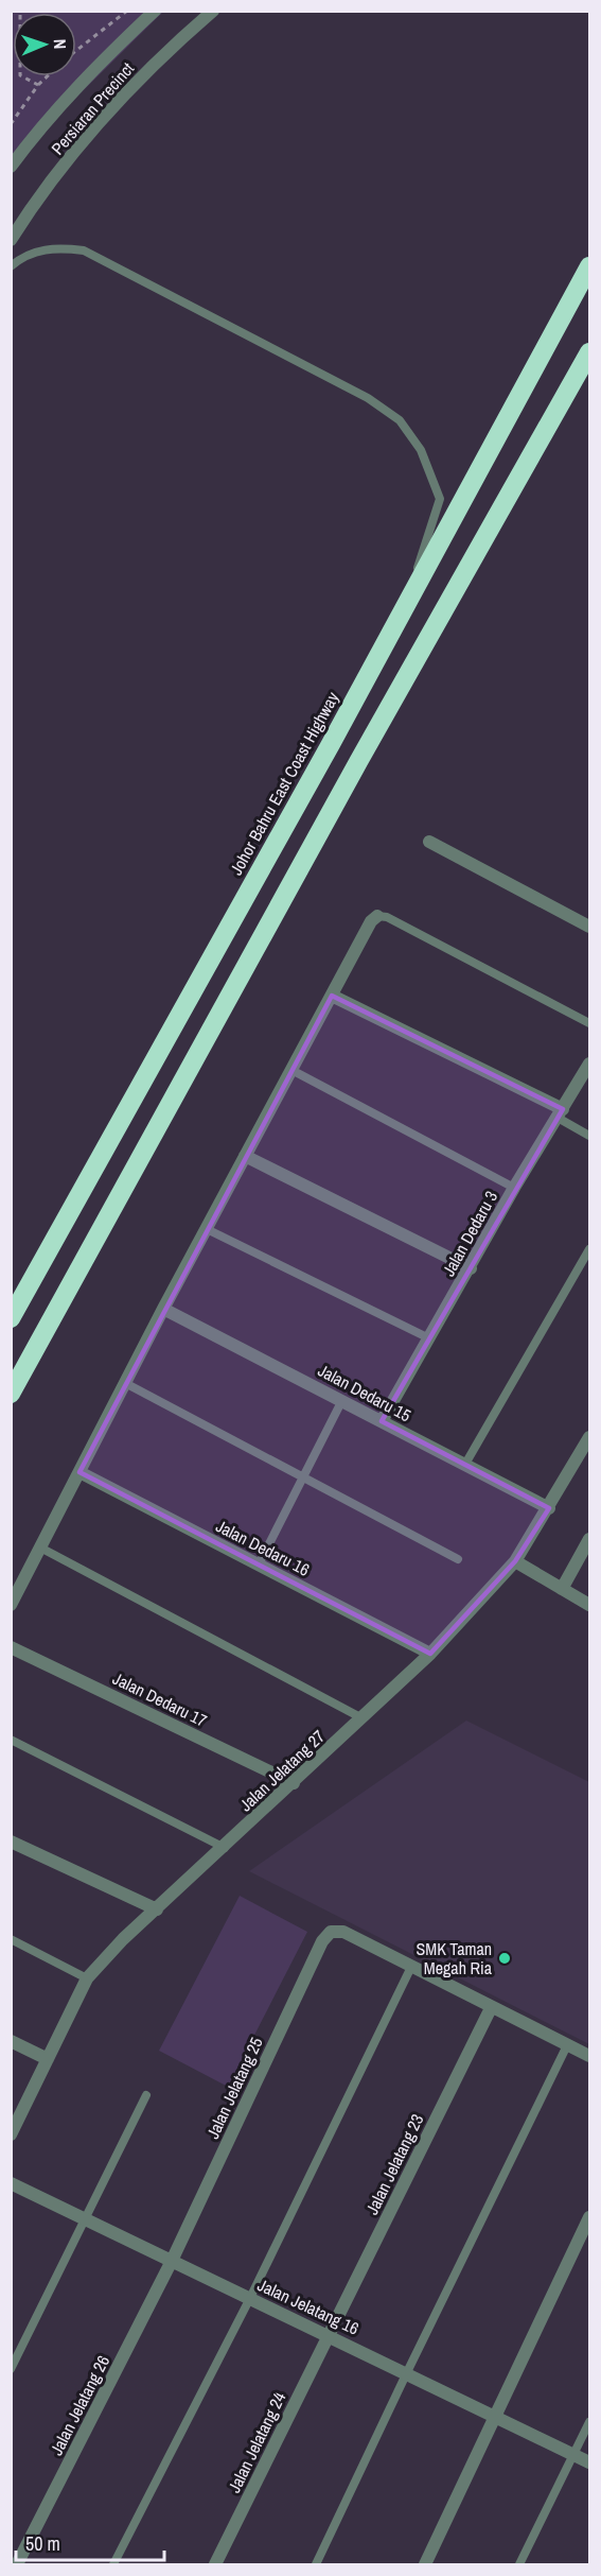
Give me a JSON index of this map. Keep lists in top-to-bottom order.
{
  "streets": {
    "highway": ["Johor Bahru East Coast Highway"],
    "street": [
      "Persiaran Precinct",
      "Jalan Dedaru 3",
      "Jalan Dedaru 15",
      "Jalan Dedaru 16",
      "Jalan Dedaru 17",
      "Jalan Jelatang 27",
      "Jalan Jelatang 25",
      "Jalan Jelatang 23",
      "Jalan Jelatang 16",
      "Jalan Jelatang 26",
      "Jalan Jelatang 24"
    ]
  },
  "crossings": [
    ["Jalan Dedaru 3", "Jalan Dedaru 15"],
    ["Jalan Dedaru 15", "Jalan Jelatang 27"],
    ["Jalan Dedaru 16", "Jalan Jelatang 27"],
    ["Jalan Dedaru 17", "Jalan Jelatang 27"],
    ["Jalan Jelatang 25", "Jalan Jelatang 16"],
    ["Jalan Jelatang 25", "Jalan Jelatang 26"],
    ["Jalan Jelatang 23", "Jalan Jelatang 16"],
    ["Jalan Jelatang 23", "Jalan Jelatang 24"],
    ["Jalan Jelatang 16", "Jalan Jelatang 26"],
    ["Jalan Jelatang 16", "Jalan Jelatang 24"]
  ],
  "places": ["SMK Taman Megah Ria"],
  "scale_bar": "50 m",
  "north": "right"
}
